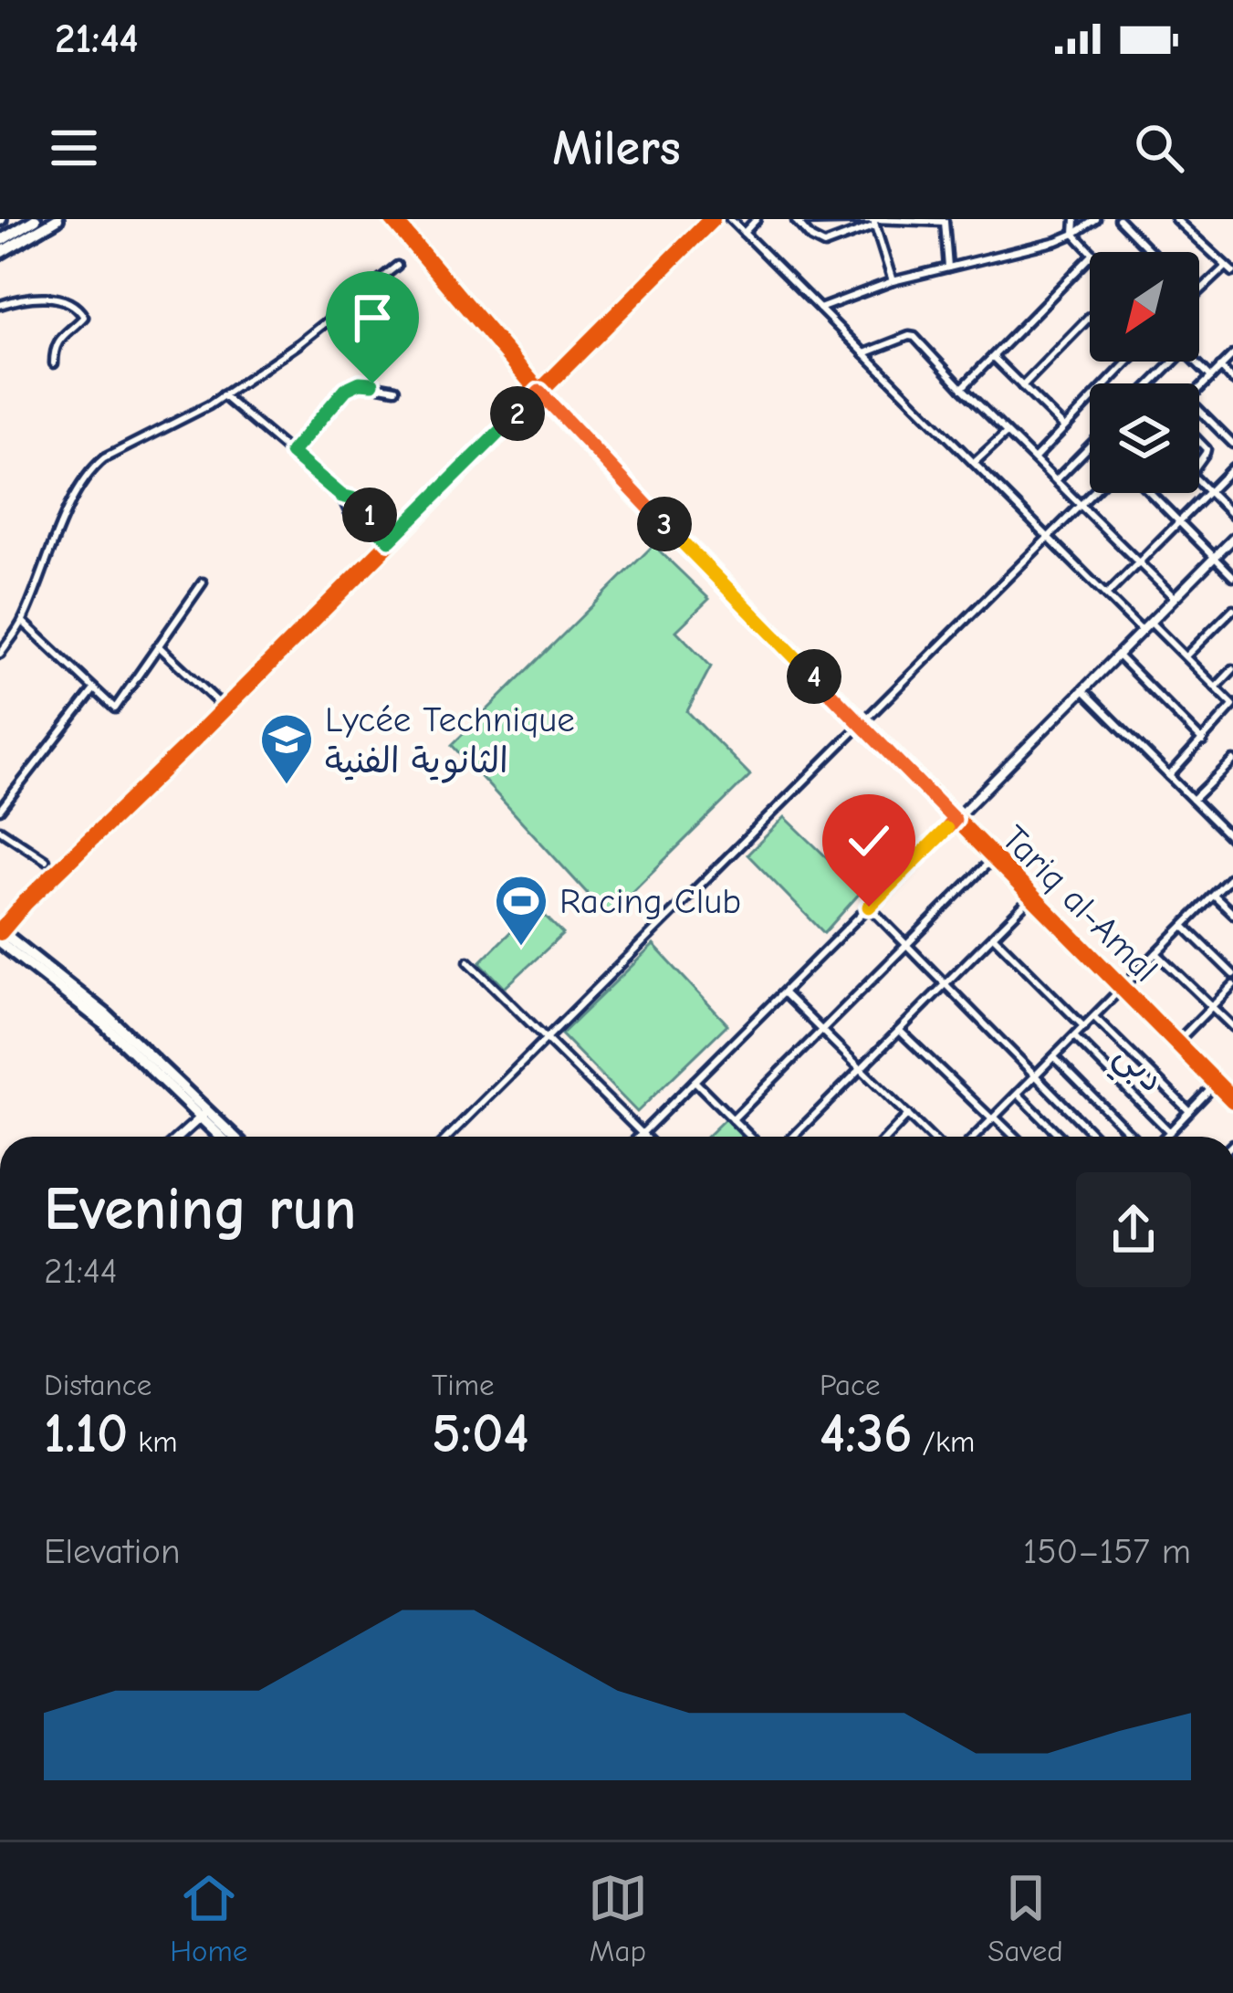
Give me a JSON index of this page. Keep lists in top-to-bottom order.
{
  "streets": {
    "street": ["Tariq al-Amal", "دبي"]
  },
  "places": {
    "school or university": ["Lycée Technique الثانوية الفنية"],
    "sports": ["Racing Club"]
  },
  "north": "bottom left",
  "page": {
    "status": "21:44",
    "header": "Milers",
    "pins": [
      "2",
      "1",
      "3",
      "4"
    ],
    "heading": ["Evening run", "21:44"],
    "stats": [
      ["Distance", "1.10 km"],
      ["Time", "5:04"],
      ["Pace", "4:36 /km"]
    ],
    "chart": ["Elevation", "150–157 m"],
    "tabs": ["Home", "Map", "Saved"]
  }
}
